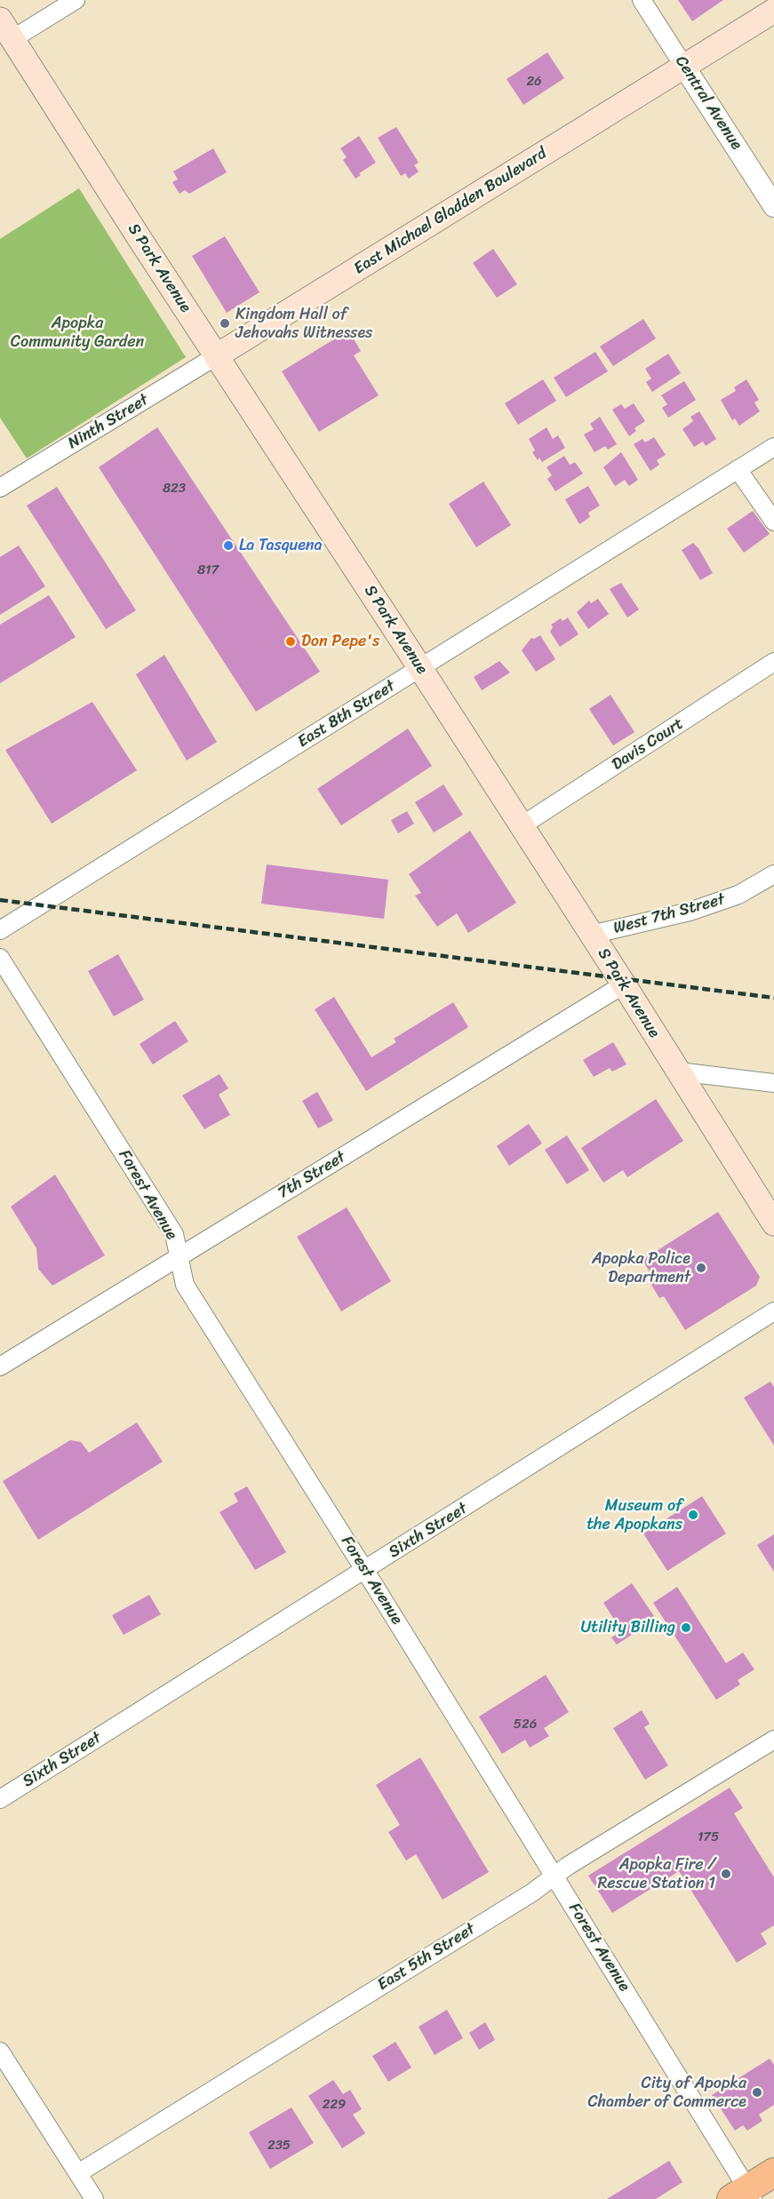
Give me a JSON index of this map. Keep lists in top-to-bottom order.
{
  "streets": {
    "main road": ["East Michael Gladden Boulevard", "S Park Avenue"],
    "street": [
      "Central Avenue",
      "Ninth Street",
      "East 8th Street",
      "Davis Court",
      "West 7th Street",
      "7th Street",
      "Forest Avenue",
      "Sixth Street",
      "East 5th Street"
    ]
  },
  "crossings": [
    ["Central Avenue", "East Michael Gladden Boulevard"],
    ["East Michael Gladden Boulevard", "S Park Avenue"],
    ["East Michael Gladden Boulevard", "Ninth Street"],
    ["S Park Avenue", "Ninth Street"],
    ["S Park Avenue", "East 8th Street"],
    ["S Park Avenue", "Davis Court"],
    ["S Park Avenue", "West 7th Street"],
    ["S Park Avenue", "7th Street"],
    ["7th Street", "Forest Avenue"],
    ["Forest Avenue", "Sixth Street"],
    ["Forest Avenue", "East 5th Street"]
  ],
  "parks": ["Apopka Community Garden"],
  "places": [
    "Kingdom Hall of Jehovahs Witnesses",
    "La Tasquena",
    "Don Pepe's",
    "Apopka Police Department",
    "Museum of the Apopkans",
    "Utility Billing",
    "Apopka Fire / Rescue Station 1",
    "City of Apopka Chamber of Commerce"
  ],
  "house_numbers": [
    "26",
    "823",
    "817",
    "526",
    "175",
    "229",
    "235"
  ]
}
